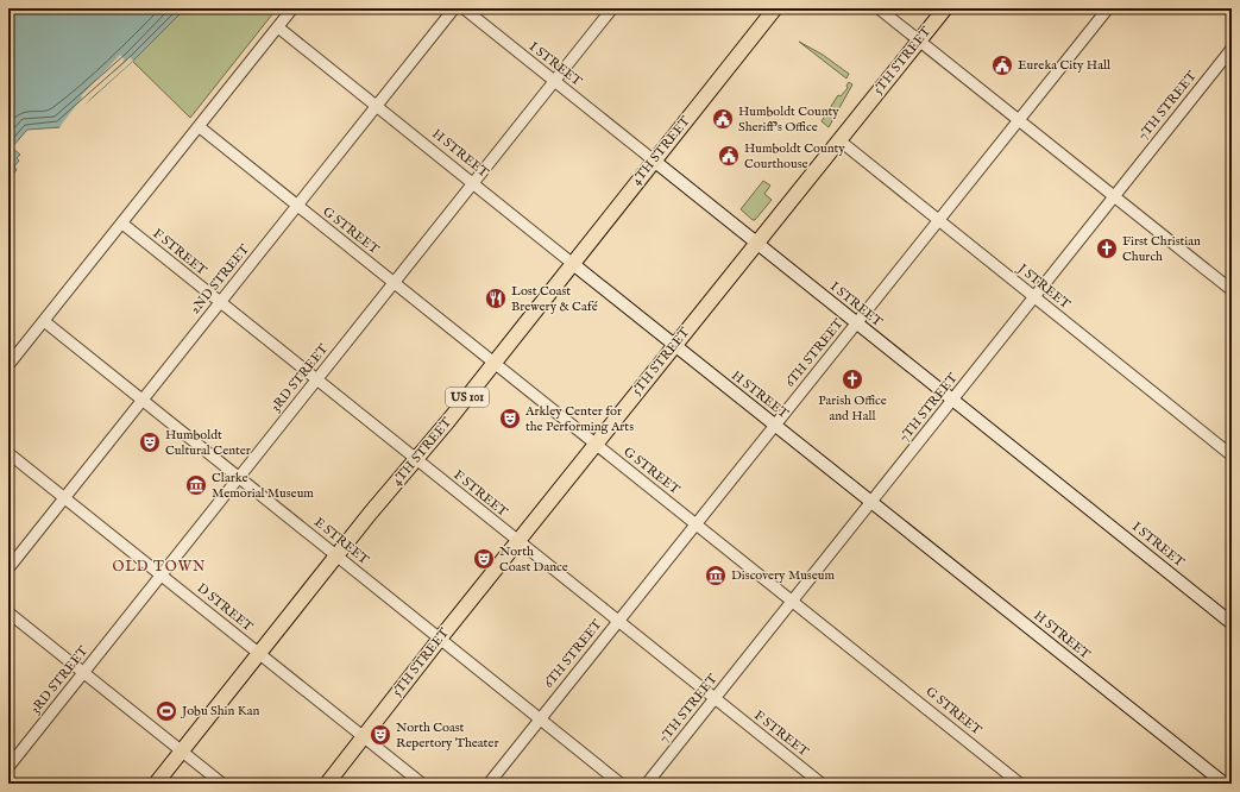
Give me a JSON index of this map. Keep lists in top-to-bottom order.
{
  "streets": {
    "highway": ["5TH STREET", "4TH STREET", "US 101"],
    "main road": ["I STREET", "H STREET"],
    "street": [
      "7TH STREET",
      "G STREET",
      "F STREET",
      "2ND STREET",
      "J STREET",
      "6TH STREET",
      "3RD STREET",
      "E STREET",
      "D STREET"
    ]
  },
  "crossings": [
    ["5TH STREET", "I STREET"],
    ["5TH STREET", "H STREET"],
    ["5TH STREET", "G STREET"],
    ["5TH STREET", "F STREET"],
    ["5TH STREET", "J STREET"],
    ["5TH STREET", "E STREET"],
    ["5TH STREET", "D STREET"],
    ["I STREET", "7TH STREET"],
    ["I STREET", "4TH STREET"],
    ["I STREET", "6TH STREET"],
    ["I STREET", "3RD STREET"],
    ["7TH STREET", "H STREET"],
    ["7TH STREET", "G STREET"],
    ["7TH STREET", "F STREET"],
    ["7TH STREET", "J STREET"],
    ["4TH STREET", "H STREET"],
    ["4TH STREET", "G STREET"],
    ["4TH STREET", "F STREET"],
    ["4TH STREET", "E STREET"],
    ["4TH STREET", "D STREET"],
    ["H STREET", "2ND STREET"],
    ["H STREET", "6TH STREET"],
    ["H STREET", "3RD STREET"],
    ["G STREET", "2ND STREET"],
    ["G STREET", "6TH STREET"],
    ["G STREET", "3RD STREET"],
    ["F STREET", "2ND STREET"],
    ["F STREET", "6TH STREET"],
    ["F STREET", "3RD STREET"],
    ["2ND STREET", "E STREET"],
    ["2ND STREET", "D STREET"],
    ["J STREET", "6TH STREET"],
    ["6TH STREET", "E STREET"],
    ["3RD STREET", "E STREET"],
    ["3RD STREET", "D STREET"]
  ],
  "districts": ["OLD TOWN"],
  "places": {
    "public building": ["Eureka City Hall", "Humboldt County Sheriff's Office", "Humboldt County Courthouse"],
    "church": ["First Christian Church", "Parish Office and Hall"],
    "restaurant": ["Lost Coast Brewery & Café"],
    "theatre": [
      "Arkley Center for the Performing Arts",
      "Humboldt Cultural Center",
      "North Coast Dance",
      "North Coast Repertory Theater"
    ],
    "museum": ["Clarke Memorial Museum", "Discovery Museum"],
    "sports": ["Jobu Shin Kan"]
  }
}
